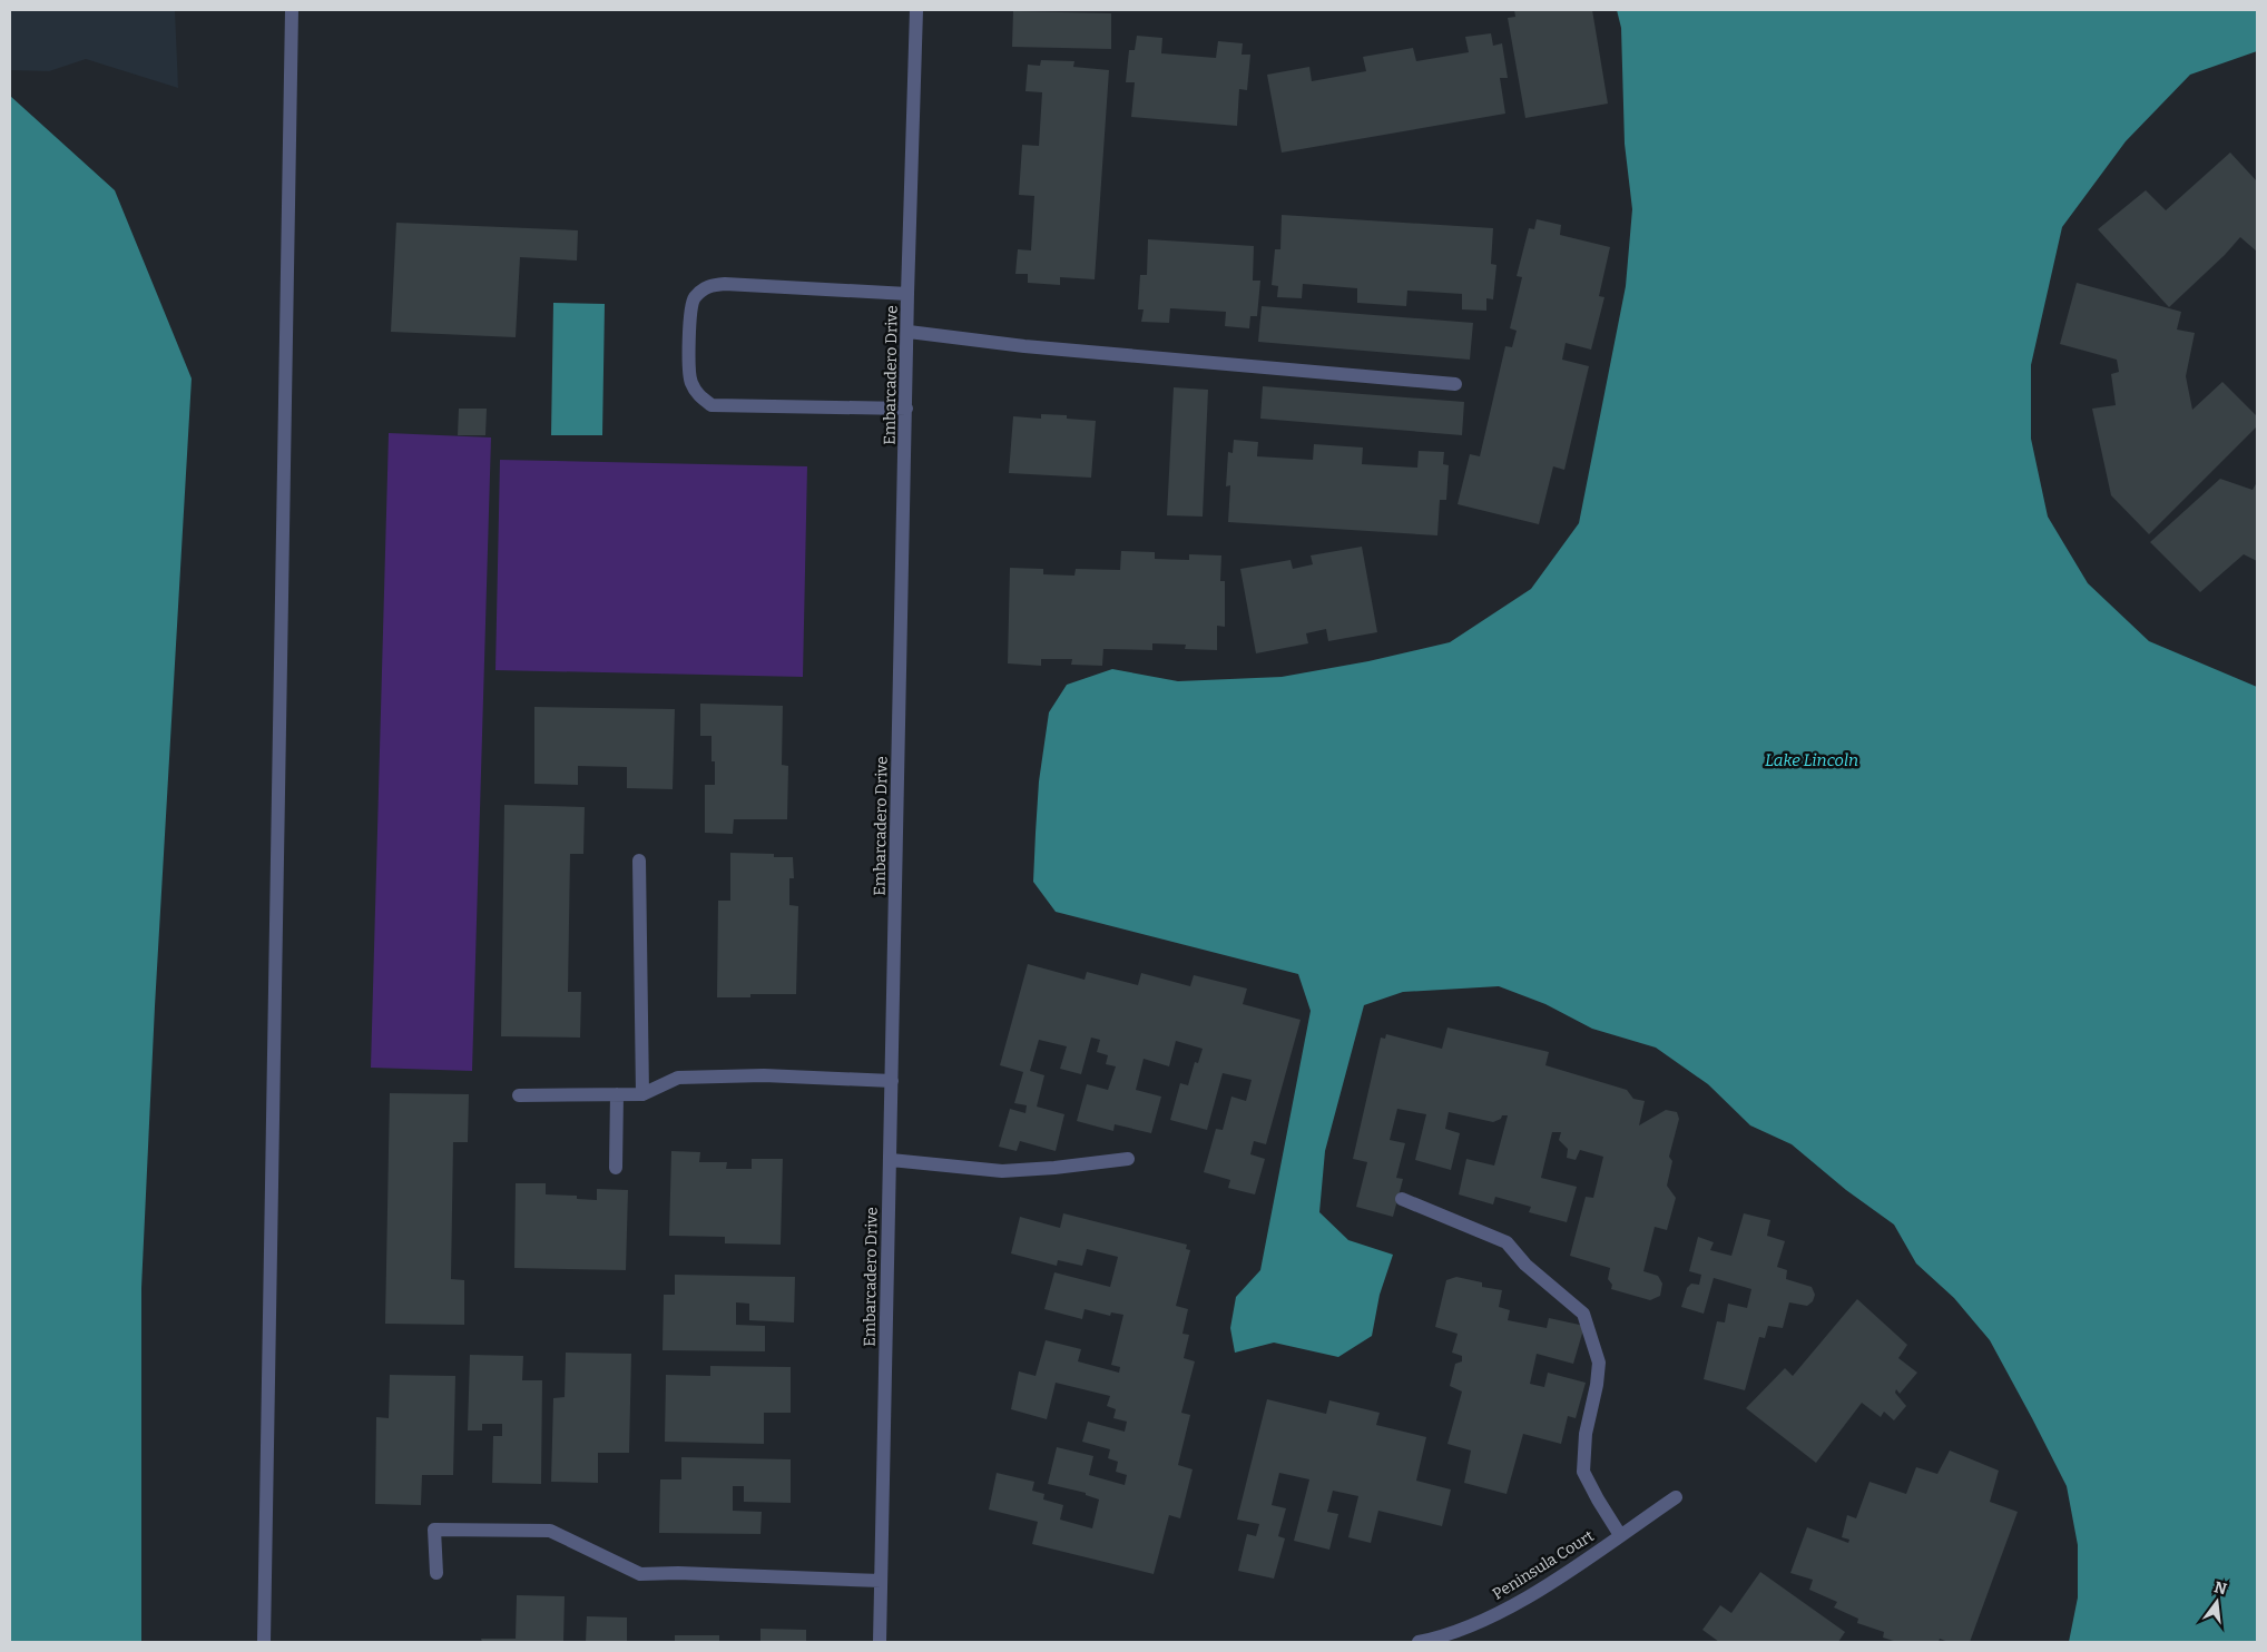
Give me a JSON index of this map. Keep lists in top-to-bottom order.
{
  "streets": {
    "street": ["Embarcadero Drive", "Peninsula Court"]
  },
  "water": ["Lake Lincoln"],
  "north": "top"
}
